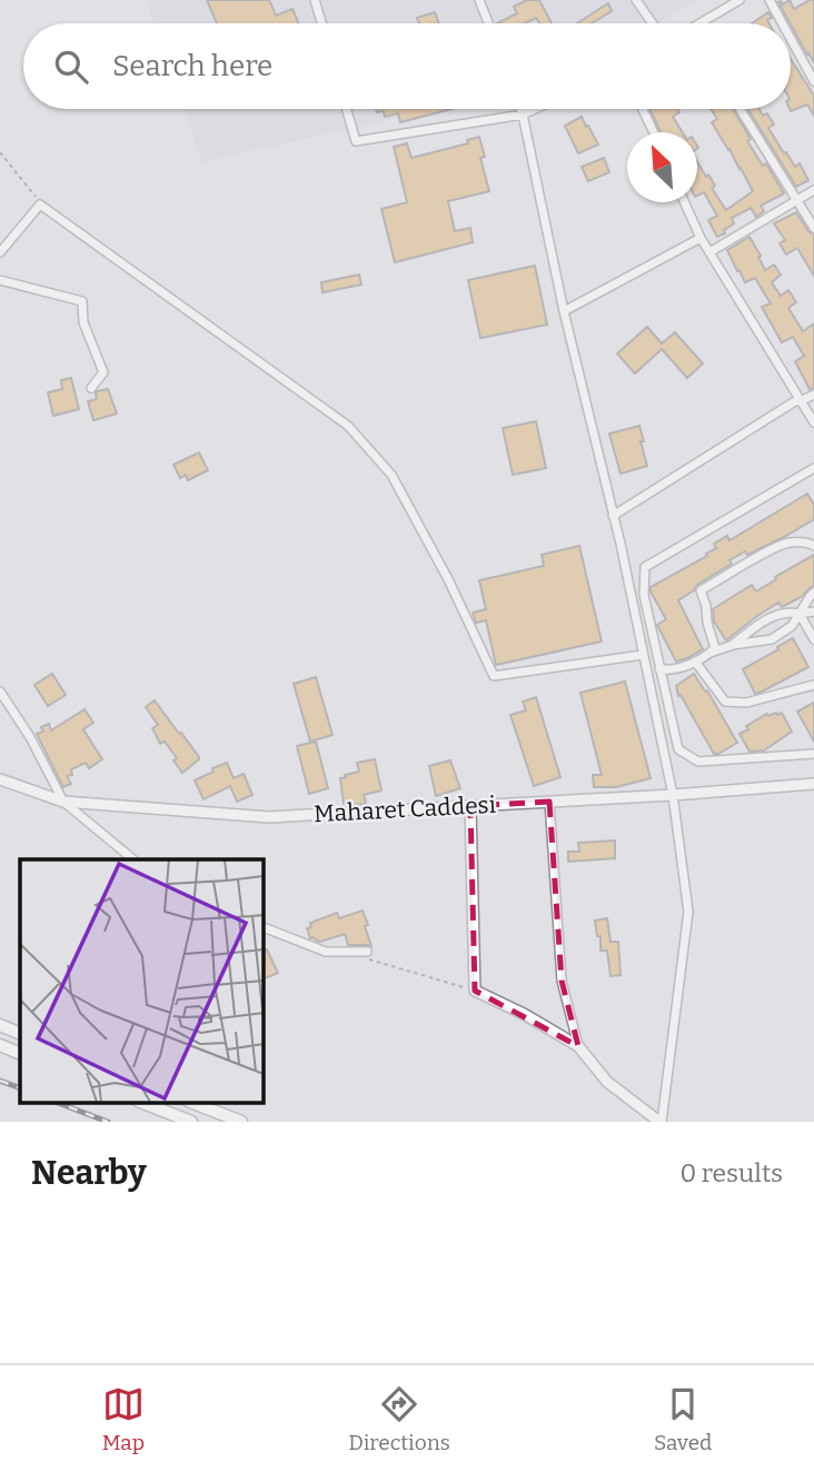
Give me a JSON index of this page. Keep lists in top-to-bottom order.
{
  "streets": {
    "street": ["Maharet Caddesi"]
  },
  "north": "top left",
  "page": {
    "search": "Search here",
    "heading": ["Nearby", "0 results"],
    "nav": ["Map", "Directions", "Saved"]
  }
}
